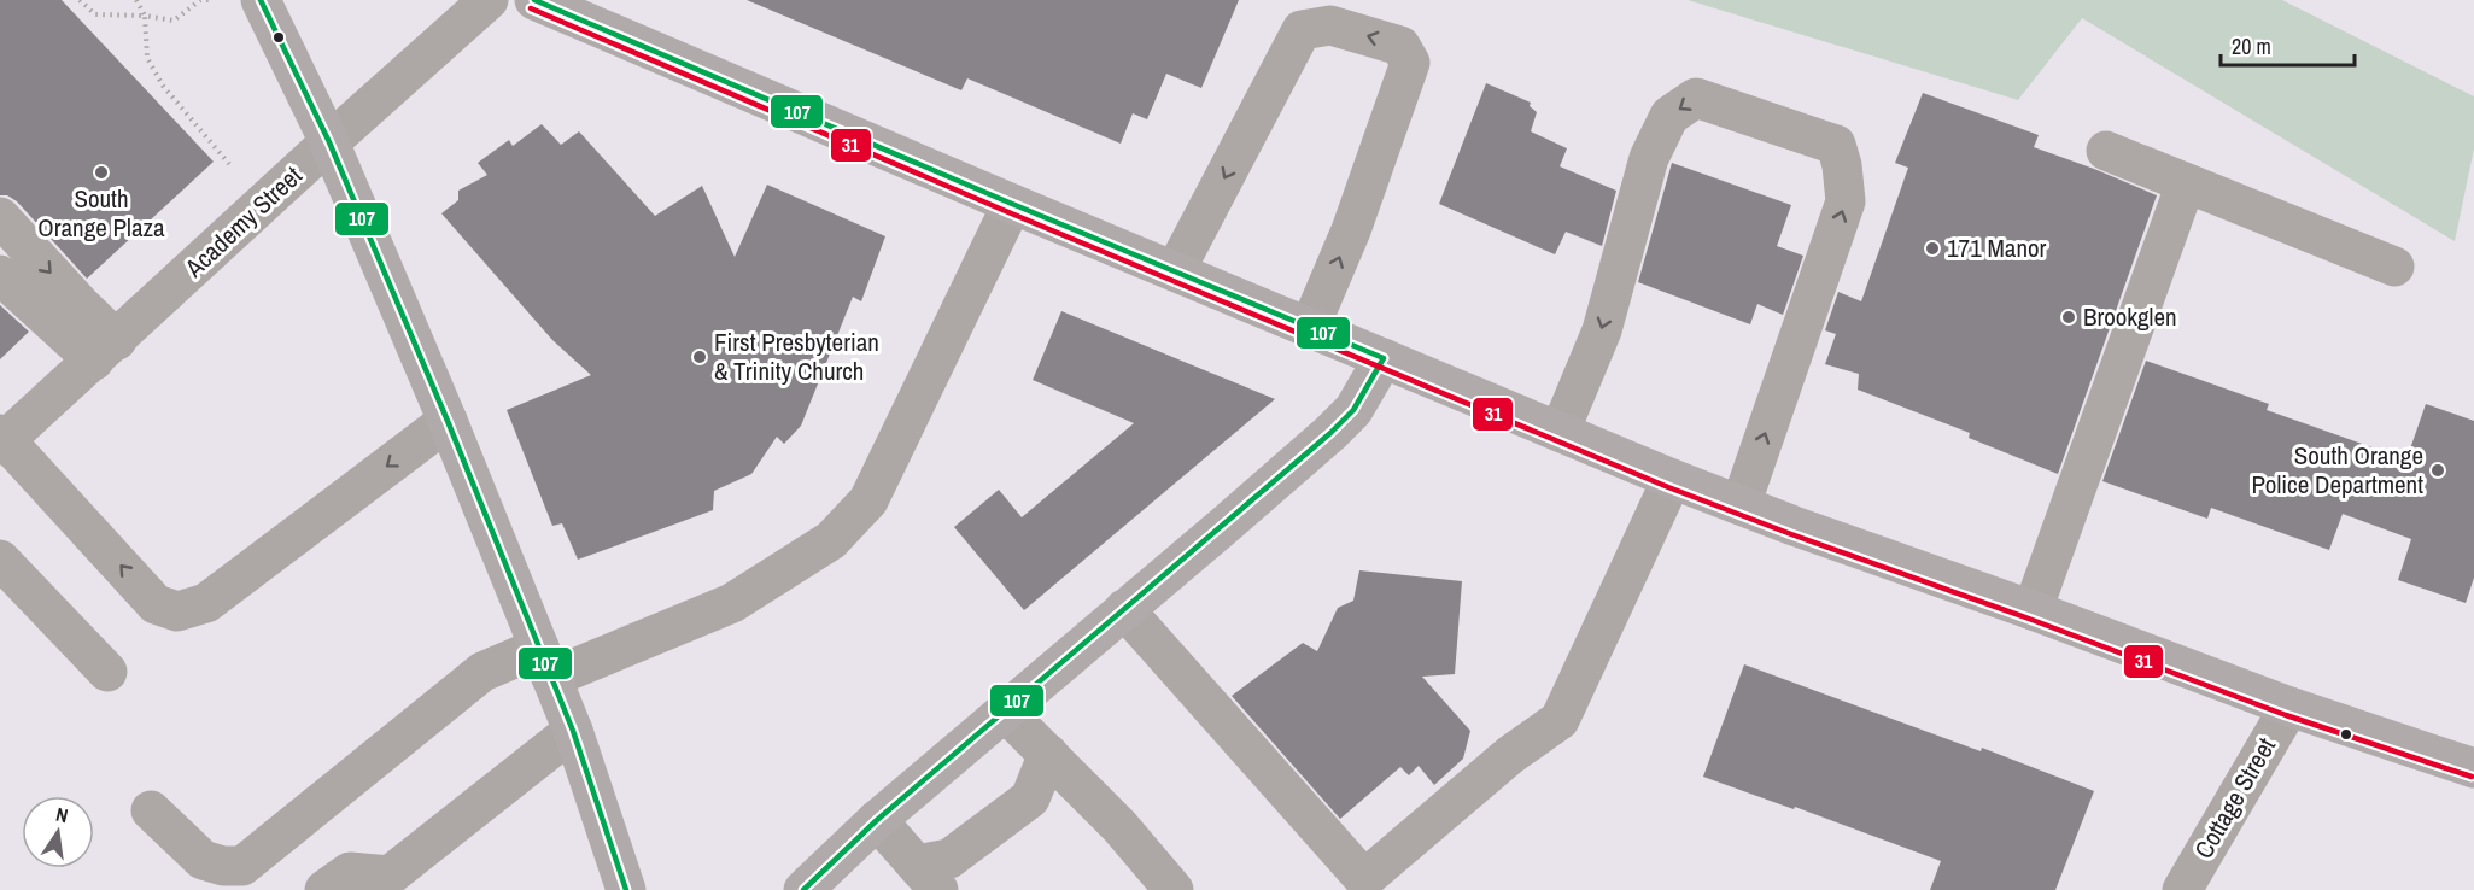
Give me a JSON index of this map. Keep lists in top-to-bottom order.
{
  "streets": {
    "street": ["Academy Street", "Cottage Street"]
  },
  "places": [
    "South Orange Plaza",
    "171 Manor",
    "Brookglen",
    "First Presbyterian & Trinity Church",
    "South Orange Police Department"
  ],
  "lines": ["transit line 107", "transit line 31"],
  "scale_bar": "20 m",
  "north": "top"
}
